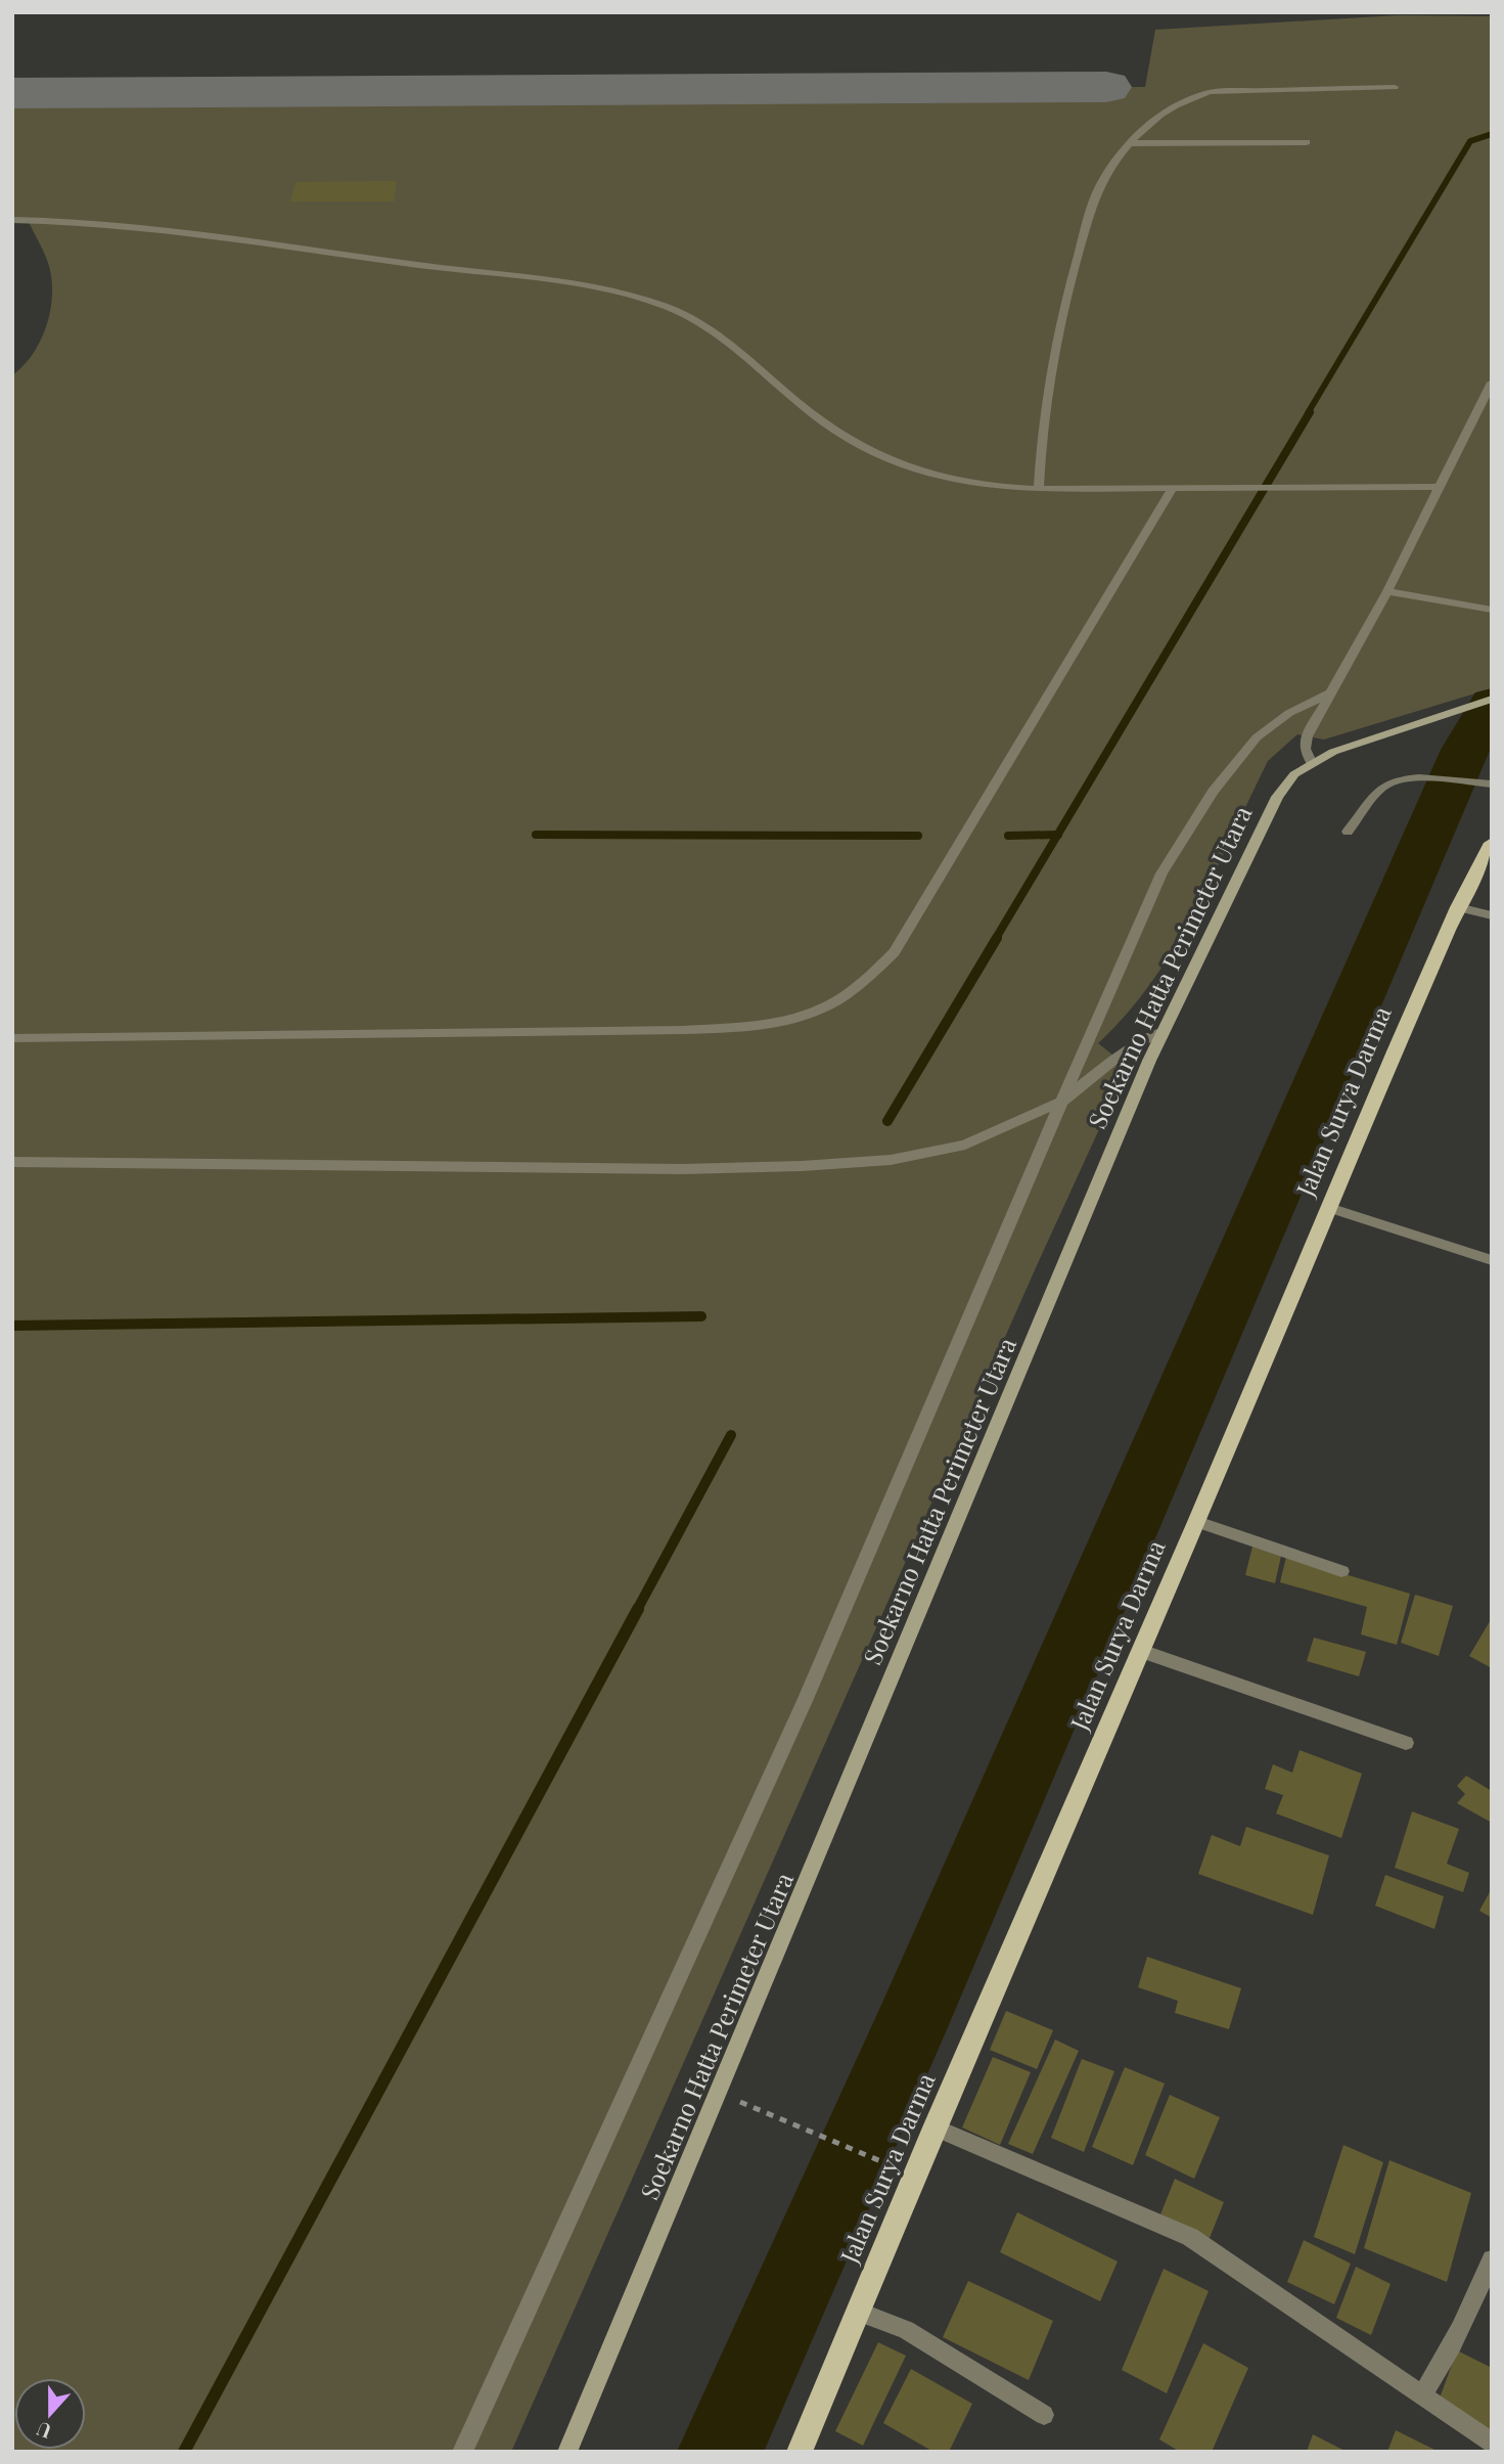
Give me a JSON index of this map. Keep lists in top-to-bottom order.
{
  "streets": {
    "main road": ["Soekarno Hatta Perimeter Utara", "Jalan Surya Darma"]
  },
  "north": "bottom"
}
